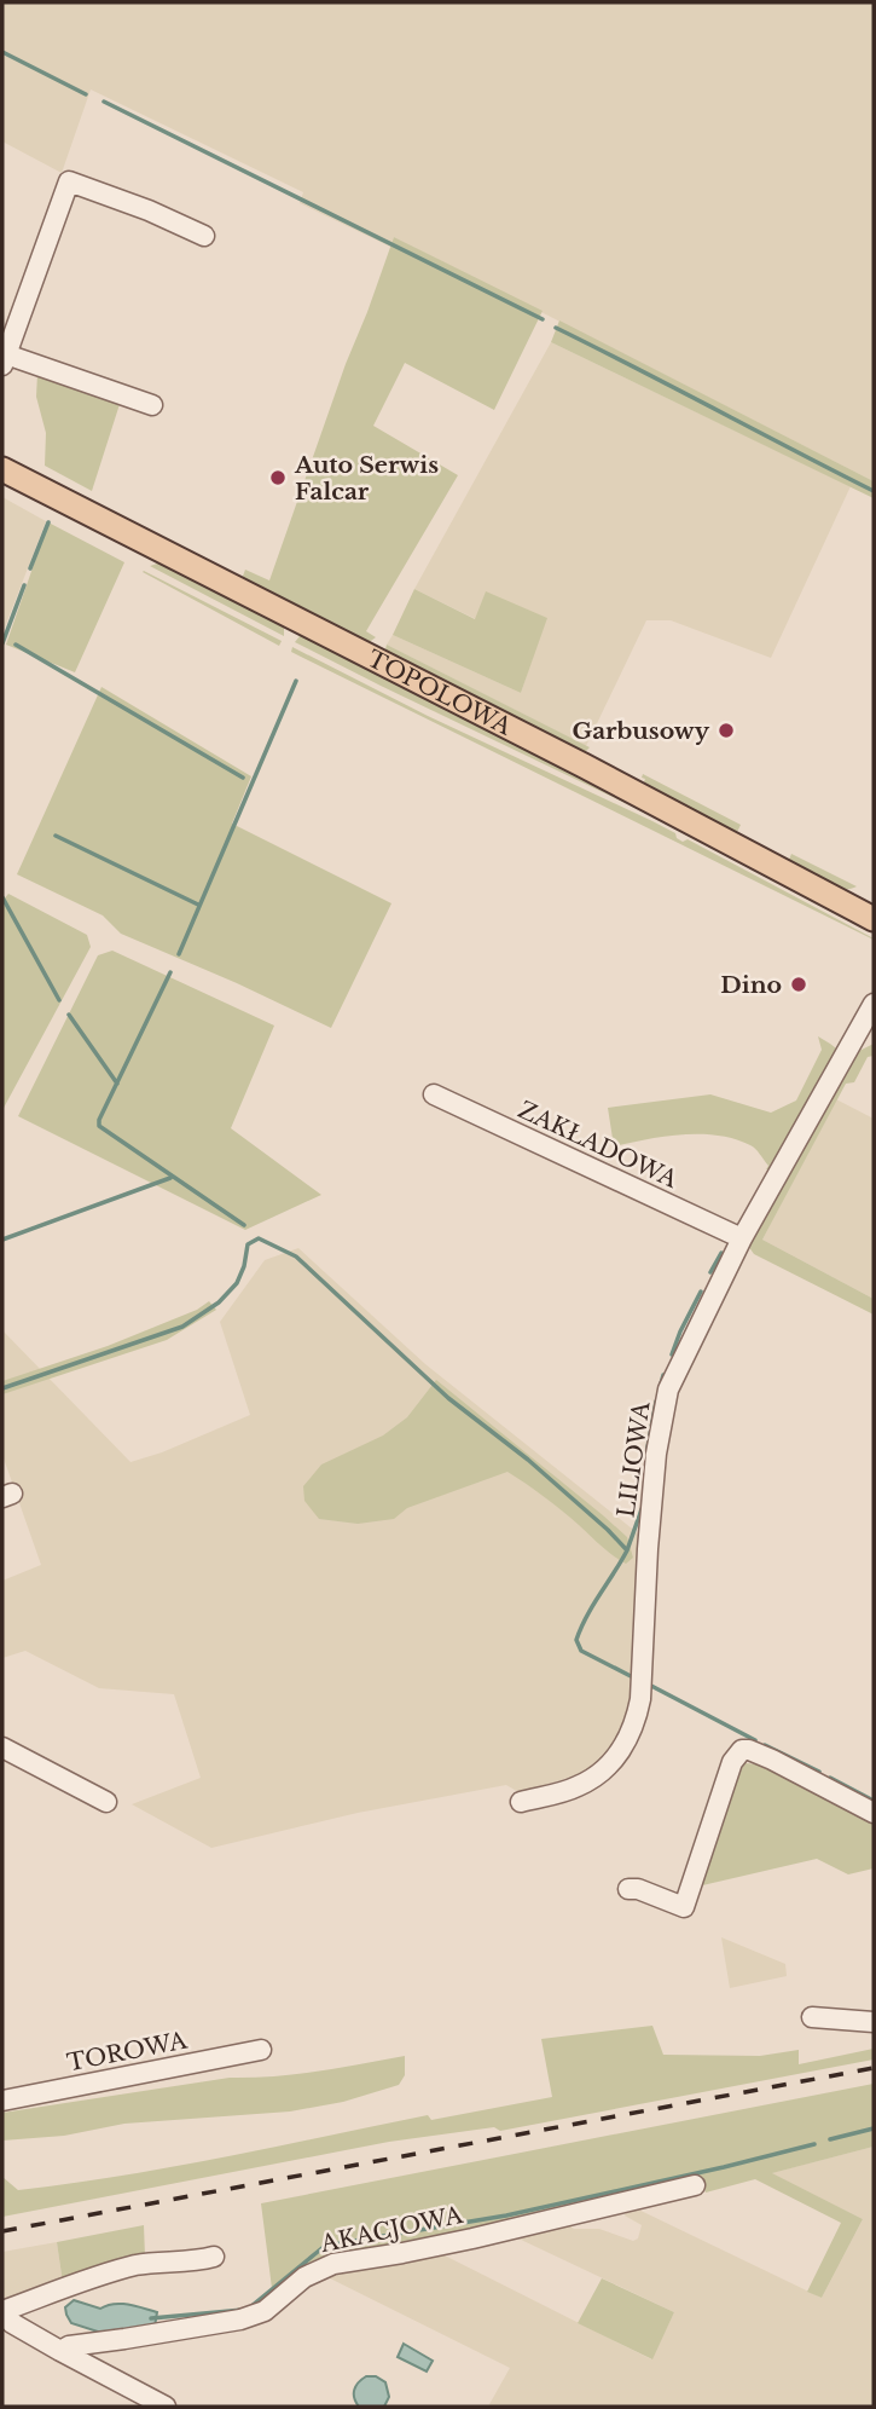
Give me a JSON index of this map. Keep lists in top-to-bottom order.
{
  "streets": {
    "main road": ["TOPOLOWA"],
    "street": [
      "ZAKŁADOWA",
      "LILIOWA",
      "TOROWA",
      "AKACJOWA"
    ]
  },
  "crossings": [
    ["ZAKŁADOWA", "LILIOWA"]
  ],
  "places": ["Auto Serwis Falcar", "Garbusowy", "Dino"]
}
